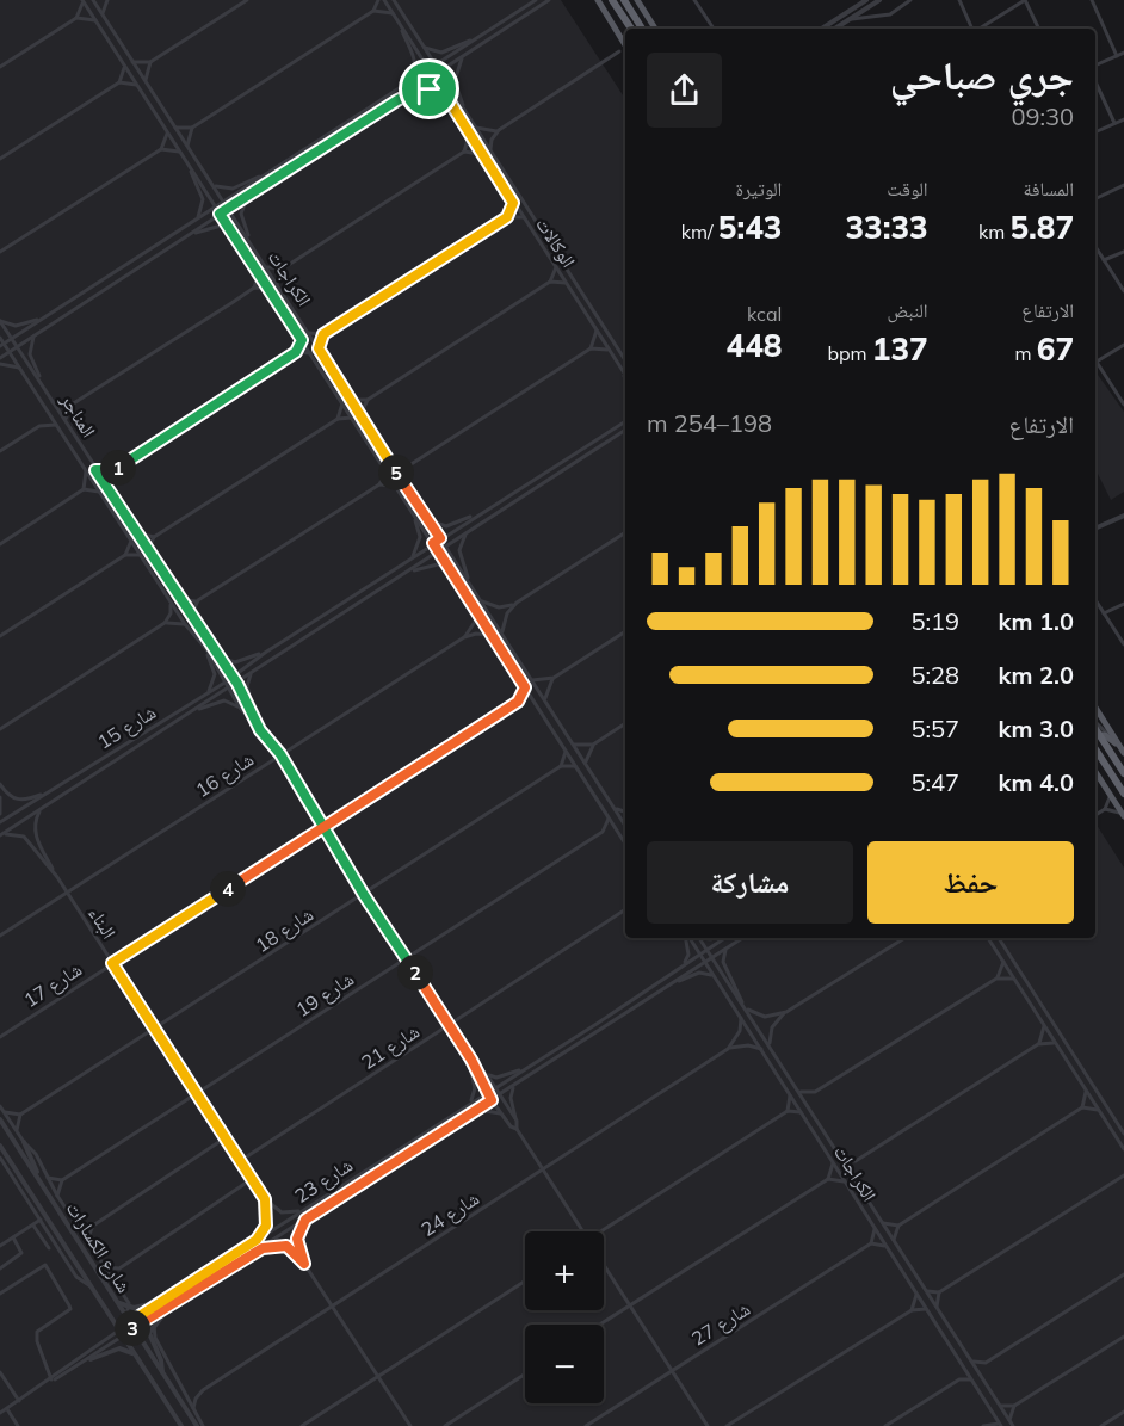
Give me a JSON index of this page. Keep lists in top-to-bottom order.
{
  "streets": {
    "street": [
      "الوكالات",
      "الكراجات",
      "المناجر",
      "شارع 15",
      "شارع 16",
      "البناء",
      "شارع 18",
      "شارع 17",
      "شارع 19",
      "شارع 21",
      "شارع 23",
      "شارع 24",
      "شارع الكسارات",
      "شارع 27"
    ]
  },
  "crossings": [
    ["الكراجات", "شارع 15"],
    ["الكراجات", "شارع 16"],
    ["الكراجات", "شارع 23"],
    ["المناجر", "شارع 15"],
    ["المناجر", "شارع 16"],
    ["المناجر", "شارع 18"],
    ["المناجر", "شارع 17"],
    ["المناجر", "شارع 19"],
    ["المناجر", "شارع 21"],
    ["المناجر", "شارع 23"],
    ["المناجر", "شارع 24"],
    ["المناجر", "شارع 27"],
    ["شارع 15", "البناء"],
    ["شارع 16", "البناء"],
    ["البناء", "شارع 18"],
    ["البناء", "شارع 17"],
    ["البناء", "شارع 19"],
    ["البناء", "شارع 21"],
    ["شارع 23", "شارع الكسارات"]
  ],
  "page": {
    "heading": ["جري صباحي", "09:30"],
    "stats": [
      ["المسافة", "5.87 km"],
      ["الوقت", "33:33"],
      ["الوتيرة", "5:43 /km"],
      ["الارتفاع", "67 m"],
      ["النبض", "137 bpm"],
      ["kcal", "448"]
    ],
    "chart": ["الارتفاع", "198–254 m"],
    "pins": [
      "1",
      "5",
      "4",
      "2",
      "3"
    ],
    "list": [
      {
        "name": "1.0 km",
        "note": "5:19"
      },
      {
        "name": "2.0 km",
        "note": "5:28"
      },
      {
        "name": "3.0 km",
        "note": "5:57"
      },
      {
        "name": "4.0 km",
        "note": "5:47"
      }
    ],
    "buttons": ["حفظ", "مشاركة"],
    "map_buttons": ["+", "−"]
  }
}
